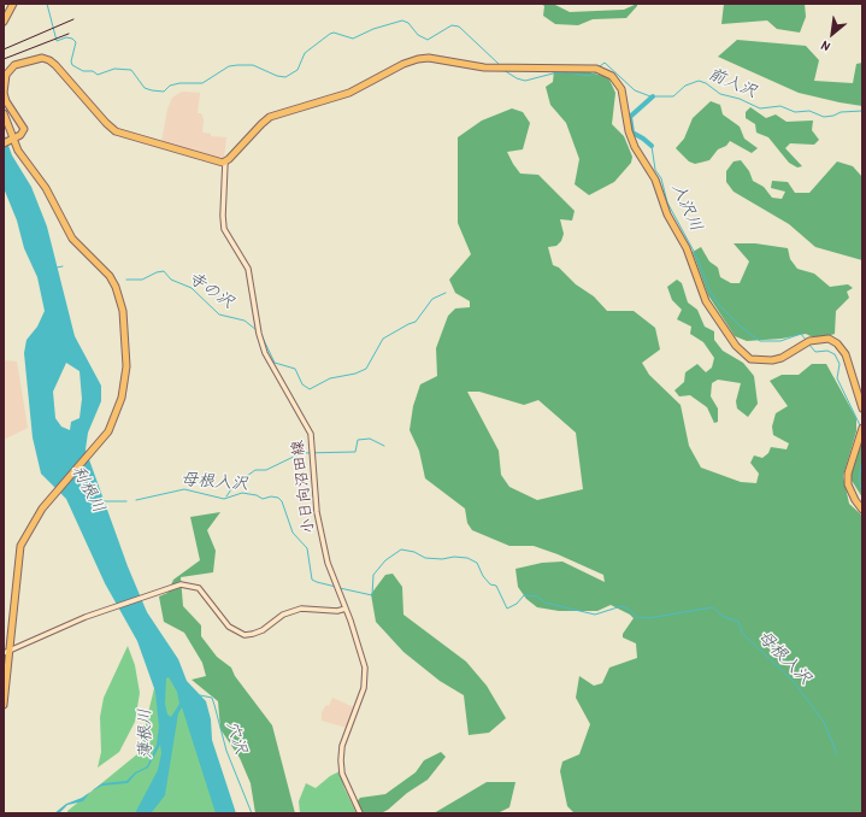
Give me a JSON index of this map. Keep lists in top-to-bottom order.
{
  "streets": {
    "main road": ["小日向沼田線"]
  },
  "water": [
    "前入沢",
    "入沢川",
    "寺の沢",
    "母根入沢",
    "利根川",
    "薄根川",
    "穴沢"
  ],
  "north": "bottom left"
}
